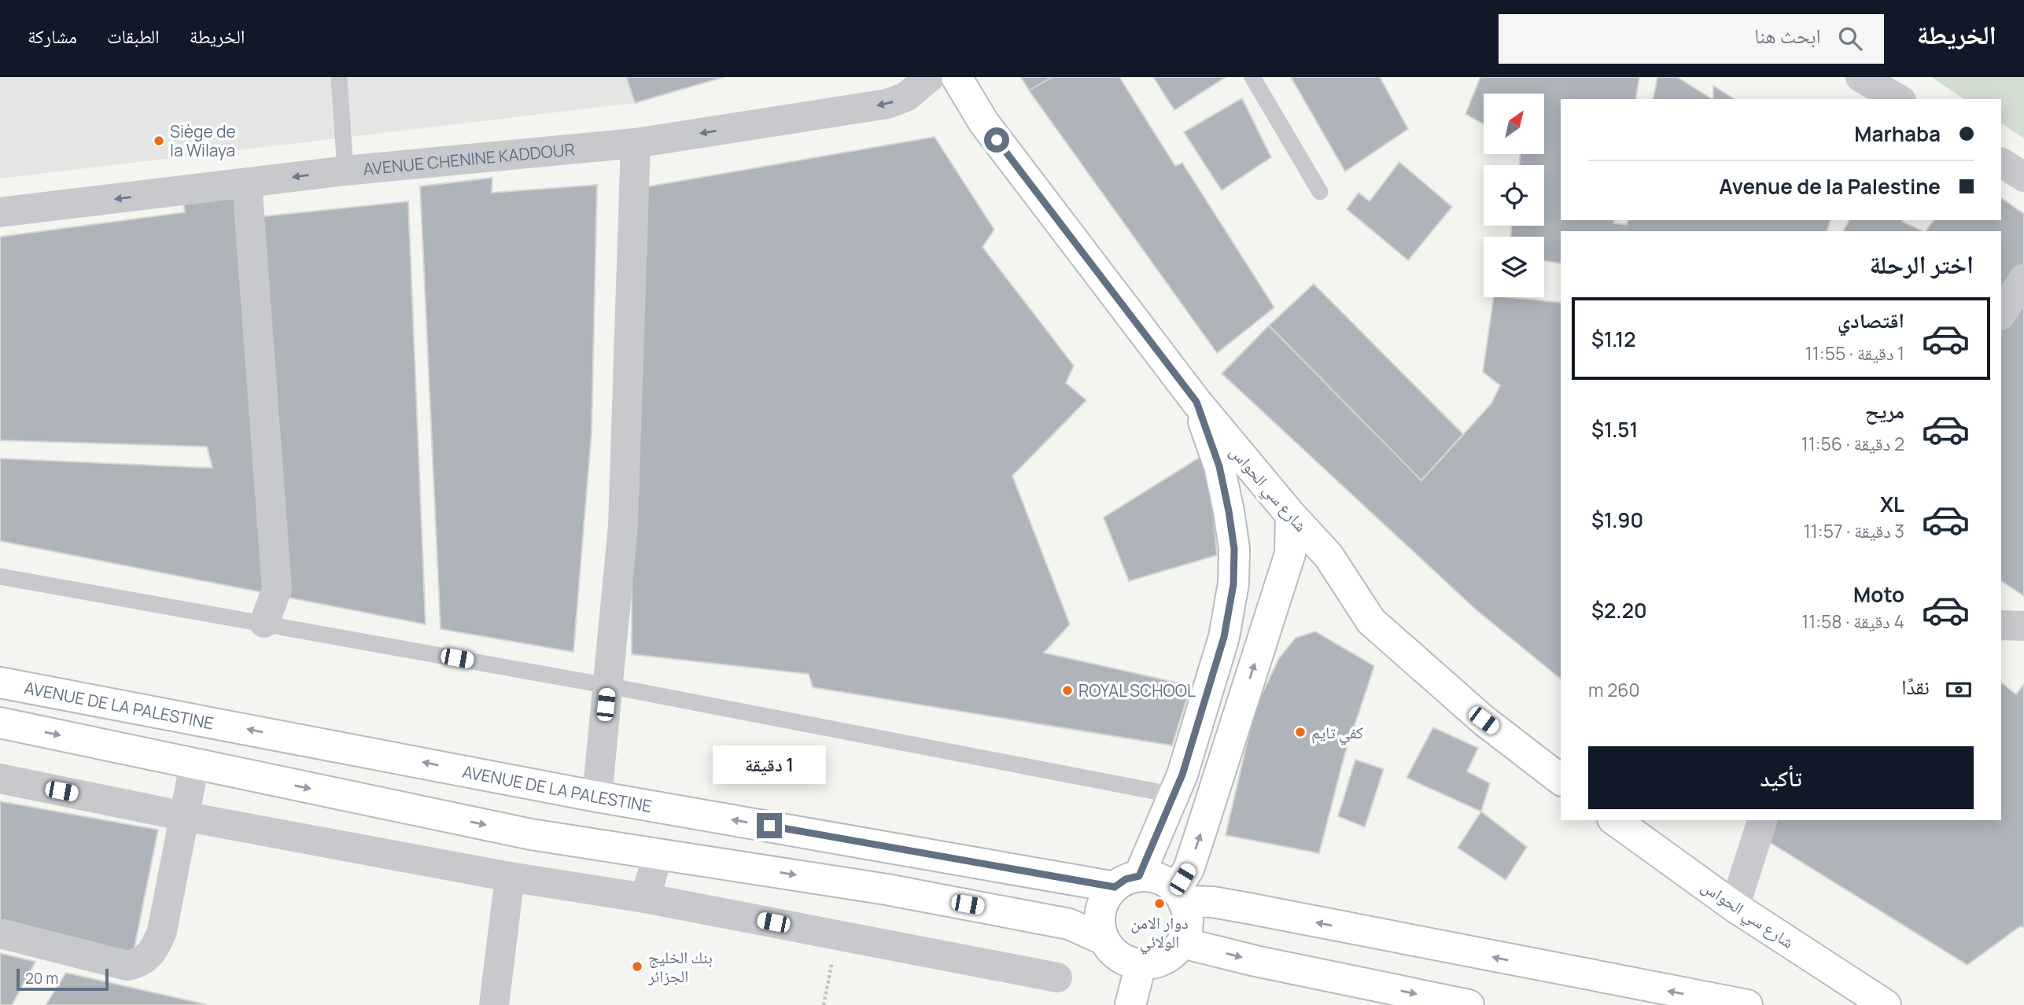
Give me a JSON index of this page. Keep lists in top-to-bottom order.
{
  "streets": {
    "main road": ["شارع سي الحواس", "AVENUE DE LA PALESTINE"],
    "street": ["AVENUE CHENINE KADDOUR"]
  },
  "one_way": ["AVENUE CHENINE KADDOUR"],
  "places": [
    "Siège de la Wilaya",
    "ROYAL SCHOOL",
    "كفي تايم",
    "دوار الامن الولائي",
    "بنك الخليج الجزائر"
  ],
  "scale_bar": "20 m",
  "north": "top right",
  "page": {
    "header": "الخريطة",
    "search": "ابحث هنا",
    "nav": ["الخريطة", "الطبقات", "مشاركة"],
    "banner": ["Marhaba", "Avenue de la Palestine"],
    "heading": "اختر الرحلة",
    "list": [
      {
        "name": "اقتصادي",
        "note": "1 دقيقة · 11:55",
        "value": "$1.12"
      },
      {
        "name": "مريح",
        "note": "2 دقيقة · 11:56",
        "value": "$1.51"
      },
      {
        "name": "XL",
        "note": "3 دقيقة · 11:57",
        "value": "$1.90"
      },
      {
        "name": "Moto",
        "note": "4 دقيقة · 11:58",
        "value": "$2.20"
      }
    ],
    "pay": ["نقدًا", "260 m"],
    "buttons": "تأكيد",
    "bubble": "1 دقيقة",
    "scale": "20 m"
  }
}
